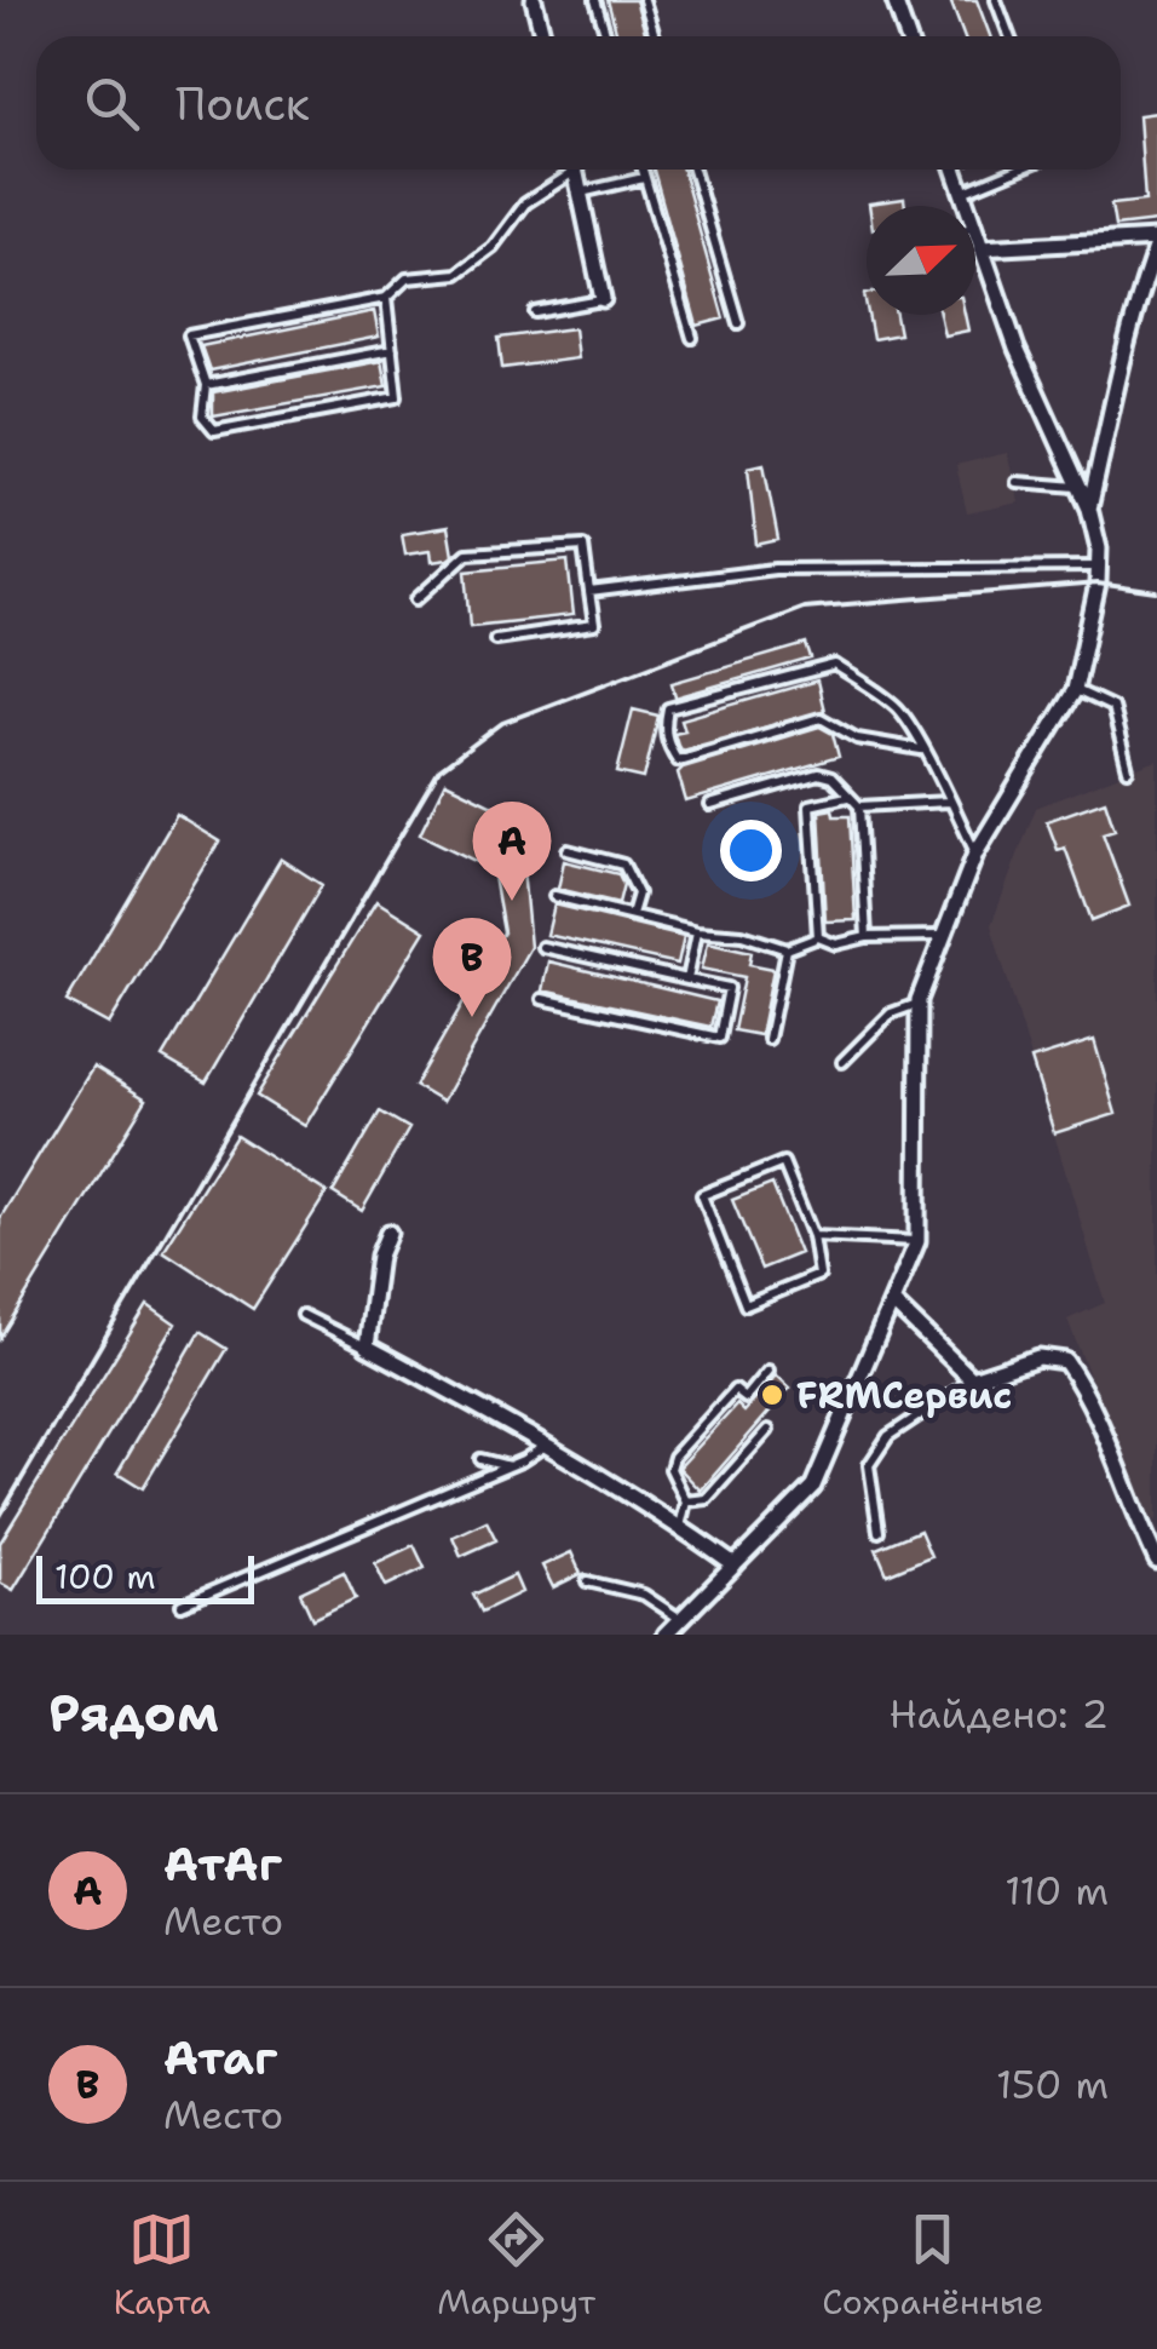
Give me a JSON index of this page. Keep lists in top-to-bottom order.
{
  "places": ["FRMСервис"],
  "scale_bar": "100 m",
  "north": "top right",
  "page": {
    "search": "Поиск",
    "pins": ["A", "B"],
    "scale": "100 m",
    "heading": ["Рядом", "Найдено: 2"],
    "list": [
      {
        "mark": "A",
        "name": "АтАг",
        "note": "Место",
        "value": "110 m"
      },
      {
        "mark": "B",
        "name": "Атаг",
        "note": "Место",
        "value": "150 m"
      }
    ],
    "nav": ["Карта", "Маршрут", "Сохранённые"]
  }
}
